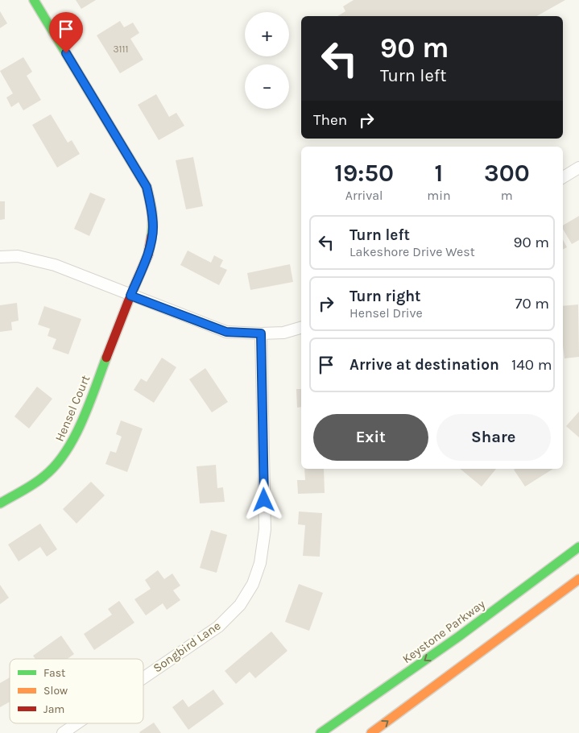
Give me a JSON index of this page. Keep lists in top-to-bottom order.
{
  "streets": {
    "main road": ["Hensel Court", "Keystone Parkway"],
    "street": ["Songbird Lane"]
  },
  "house_numbers": ["3111"],
  "legend": ["Fast", "Slow", "Jam"],
  "page": {
    "map_buttons": ["+", "−"],
    "turn": ["90 m", "Turn left"],
    "then": "Then",
    "eta": [
      "19:50",
      "Arrival",
      "1",
      "min",
      "300",
      "m"
    ],
    "list": [
      {
        "name": "Turn left",
        "note": "Lakeshore Drive West",
        "value": "90 m"
      },
      {
        "name": "Turn right",
        "note": "Hensel Drive",
        "value": "70 m"
      },
      {
        "name": "Arrive at destination",
        "value": "140 m"
      }
    ],
    "buttons": ["Exit", "Share"]
  }
}
